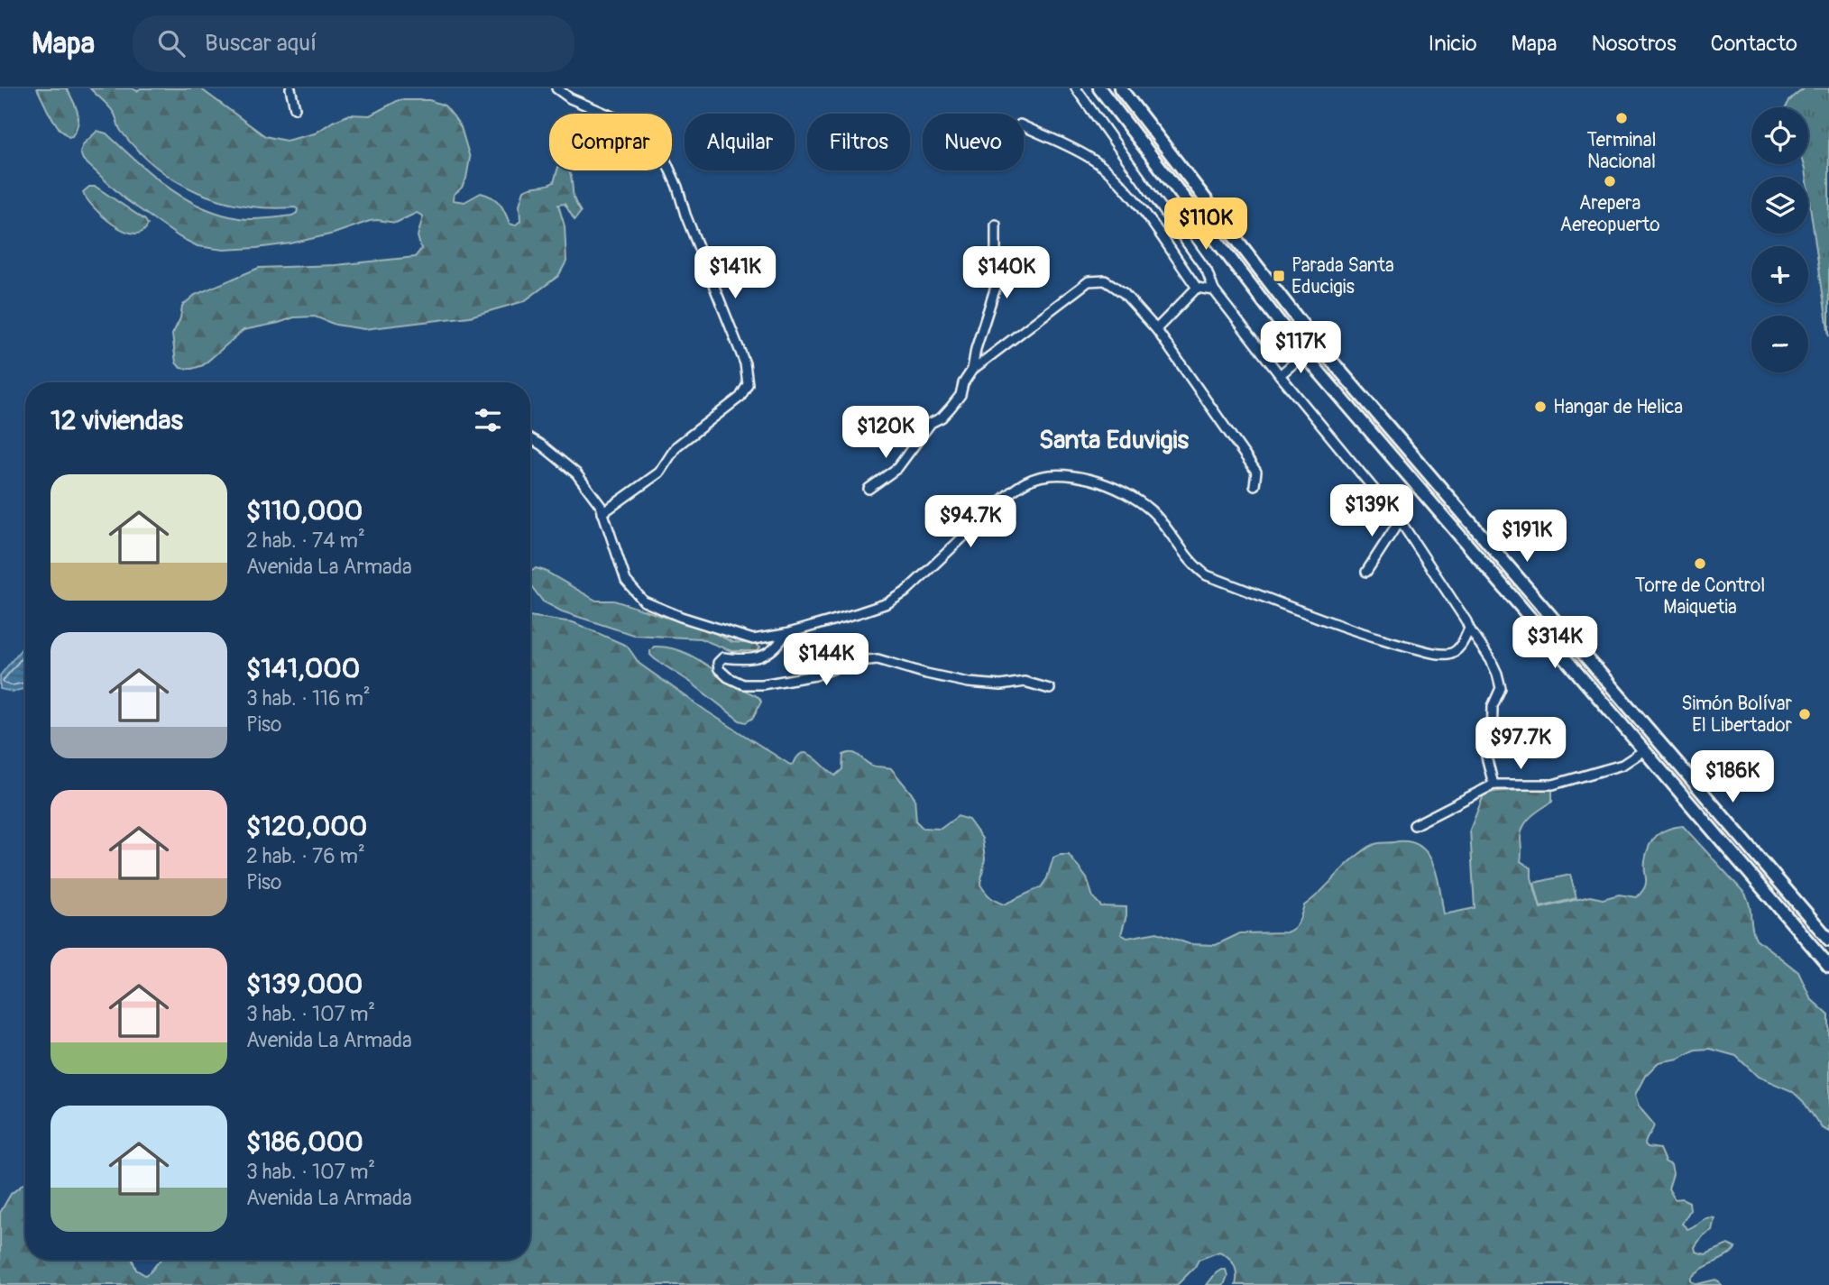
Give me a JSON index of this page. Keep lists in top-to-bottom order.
{
  "districts": ["Santa Eduvigis"],
  "places": {
    "other": [
      "Terminal Nacional",
      "Arepera Aereopuerto",
      "Hangar de Helica",
      "Torre de Control Maiquetia",
      "Simón Bolívar El Libertador"
    ],
    "transit": ["Parada Santa Educigis"]
  },
  "page": {
    "header": "Mapa",
    "search": "Buscar aquí",
    "nav": [
      "Inicio",
      "Mapa",
      "Nosotros",
      "Contacto"
    ],
    "map_buttons": ["+", "−"],
    "chip": [
      "Comprar",
      "Alquilar",
      "Filtros",
      "Nuevo"
    ],
    "price": [
      "$110K",
      "$141K",
      "$140K",
      "$117K",
      "$120K",
      "$139K",
      "$94.7K",
      "$191K",
      "$314K",
      "$144K",
      "$97.7K",
      "$186K"
    ],
    "heading": "12 viviendas",
    "list": [
      {
        "name": "$110,000",
        "note": "2 hab. · 74 m² · Avenida La Armada"
      },
      {
        "name": "$141,000",
        "note": "3 hab. · 116 m² · Piso"
      },
      {
        "name": "$120,000",
        "note": "2 hab. · 76 m² · Piso"
      },
      {
        "name": "$139,000",
        "note": "3 hab. · 107 m² · Avenida La Armada"
      },
      {
        "name": "$186,000",
        "note": "3 hab. · 107 m² · Avenida La Armada"
      }
    ]
  }
}
